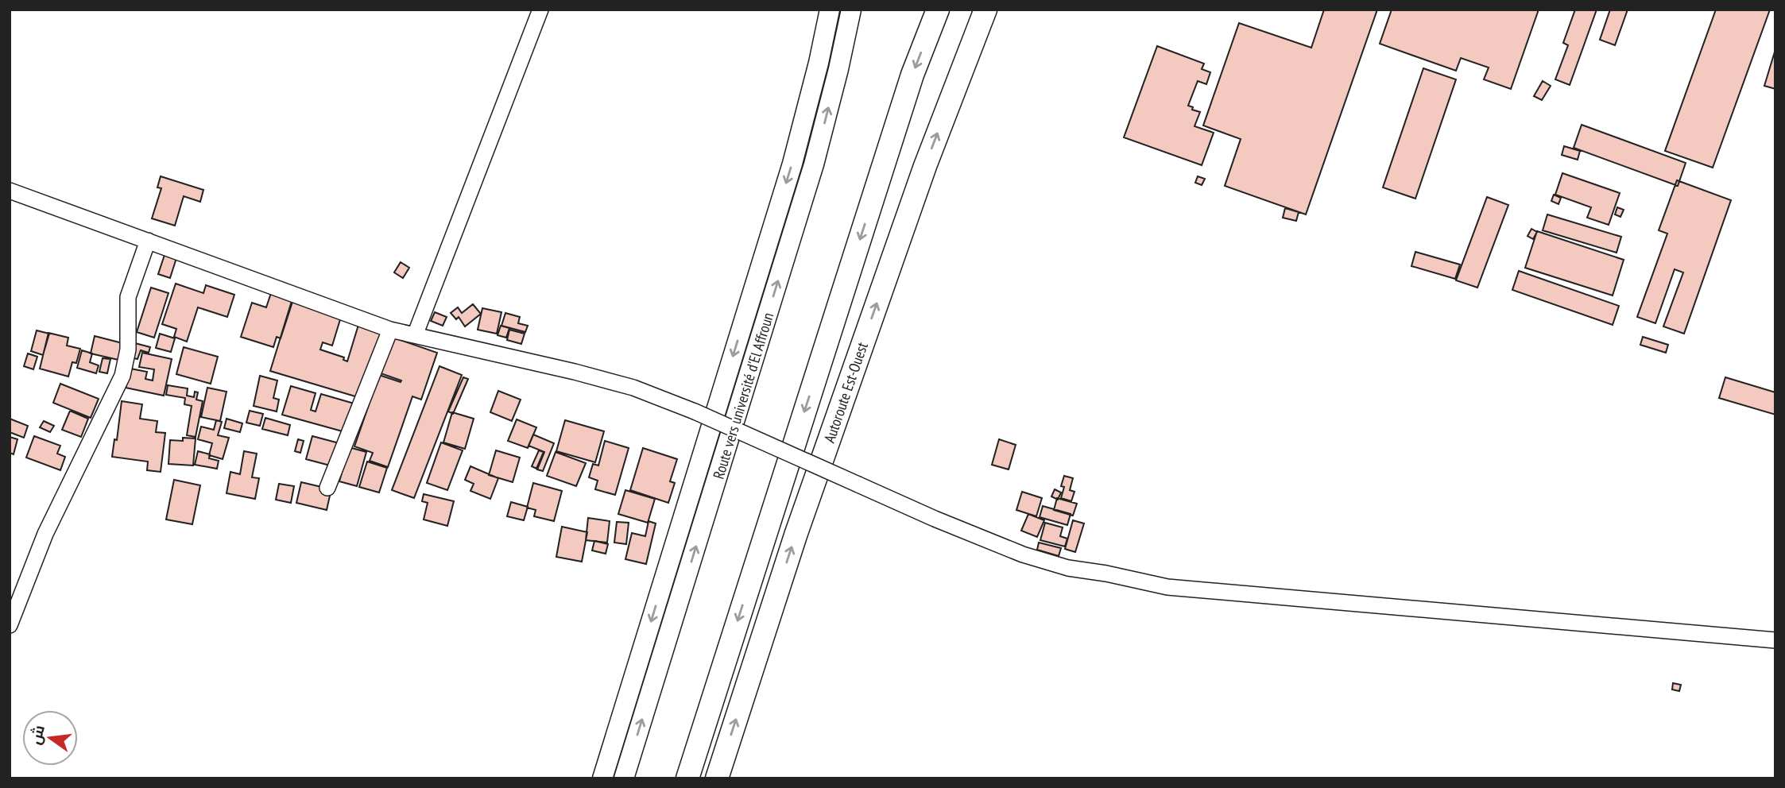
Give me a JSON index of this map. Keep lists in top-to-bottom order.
{
  "streets": {
    "highway": ["Autoroute Est-Ouest"],
    "main road": ["Route vers université d'El Affroun"]
  },
  "north": "left"
}
